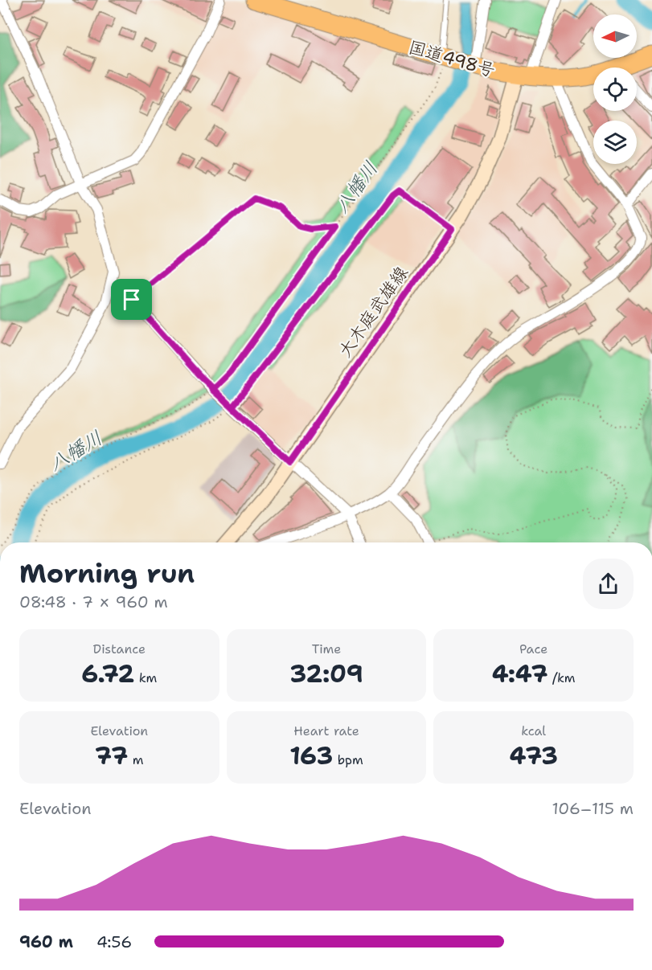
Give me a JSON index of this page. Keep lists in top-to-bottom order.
{
  "streets": {
    "highway": ["国道498号"],
    "main road": ["大木庭武雄線"]
  },
  "crossings": [
    ["国道498号", "大木庭武雄線"]
  ],
  "water": ["八幡川"],
  "north": "left",
  "page": {
    "heading": ["Morning run", "08:48 · 7 × 960 m"],
    "stats": [
      ["Distance", "6.72 km"],
      ["Time", "32:09"],
      ["Pace", "4:47 /km"],
      ["Elevation", "77 m"],
      ["Heart rate", "163 bpm"],
      ["kcal", "473"]
    ],
    "chart": ["Elevation", "106–115 m"],
    "list": [
      {
        "name": "960 m",
        "note": "4:56"
      }
    ]
  }
}
